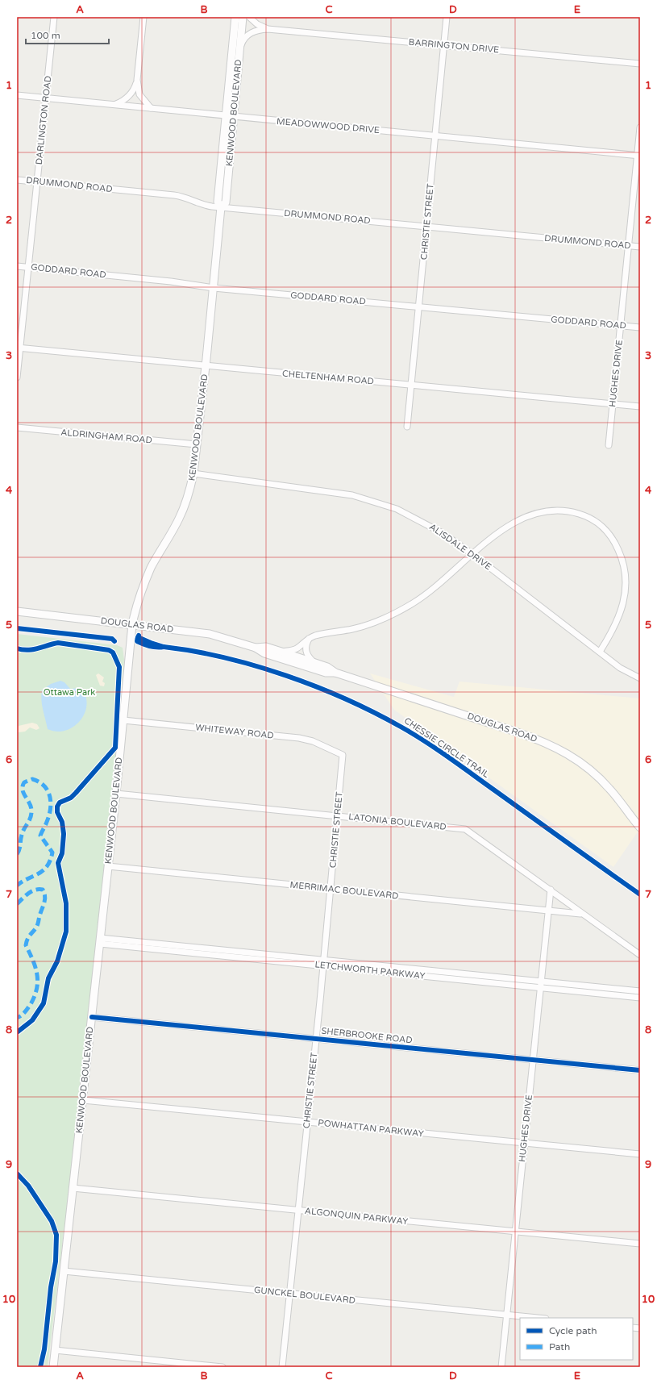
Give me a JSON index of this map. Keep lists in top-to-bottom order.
{
  "streets": {
    "street": [
      "BARRINGTON DRIVE",
      "KENWOOD BOULEVARD",
      "DARLINGTON ROAD",
      "MEADOWWOOD DRIVE",
      "DRUMMOND ROAD",
      "CHRISTIE STREET",
      "GODDARD ROAD",
      "HUGHES DRIVE",
      "CHELTENHAM ROAD",
      "ALDRINGHAM ROAD",
      "ALISDALE DRIVE",
      "DOUGLAS ROAD",
      "WHITEWAY ROAD",
      "LATONIA BOULEVARD",
      "MERRIMAC BOULEVARD",
      "LETCHWORTH PARKWAY",
      "SHERBROOKE ROAD",
      "POWHATTAN PARKWAY",
      "ALGONQUIN PARKWAY",
      "GUNCKEL BOULEVARD"
    ],
    "cycle path": ["CHESSIE CIRCLE TRAIL"]
  },
  "crossings": [
    ["BARRINGTON DRIVE", "KENWOOD BOULEVARD"],
    ["BARRINGTON DRIVE", "CHRISTIE STREET"],
    ["KENWOOD BOULEVARD", "MEADOWWOOD DRIVE"],
    ["KENWOOD BOULEVARD", "DRUMMOND ROAD"],
    ["KENWOOD BOULEVARD", "GODDARD ROAD"],
    ["KENWOOD BOULEVARD", "CHELTENHAM ROAD"],
    ["KENWOOD BOULEVARD", "ALDRINGHAM ROAD"],
    ["KENWOOD BOULEVARD", "ALISDALE DRIVE"],
    ["KENWOOD BOULEVARD", "DOUGLAS ROAD"],
    ["KENWOOD BOULEVARD", "WHITEWAY ROAD"],
    ["KENWOOD BOULEVARD", "LATONIA BOULEVARD"],
    ["KENWOOD BOULEVARD", "MERRIMAC BOULEVARD"],
    ["KENWOOD BOULEVARD", "LETCHWORTH PARKWAY"],
    ["KENWOOD BOULEVARD", "SHERBROOKE ROAD"],
    ["KENWOOD BOULEVARD", "POWHATTAN PARKWAY"],
    ["KENWOOD BOULEVARD", "ALGONQUIN PARKWAY"],
    ["KENWOOD BOULEVARD", "GUNCKEL BOULEVARD"],
    ["DARLINGTON ROAD", "MEADOWWOOD DRIVE"],
    ["DARLINGTON ROAD", "DRUMMOND ROAD"],
    ["DARLINGTON ROAD", "GODDARD ROAD"],
    ["DARLINGTON ROAD", "CHELTENHAM ROAD"],
    ["MEADOWWOOD DRIVE", "CHRISTIE STREET"],
    ["MEADOWWOOD DRIVE", "HUGHES DRIVE"],
    ["DRUMMOND ROAD", "CHRISTIE STREET"],
    ["DRUMMOND ROAD", "HUGHES DRIVE"],
    ["CHRISTIE STREET", "GODDARD ROAD"],
    ["CHRISTIE STREET", "CHELTENHAM ROAD"],
    ["CHRISTIE STREET", "WHITEWAY ROAD"],
    ["CHRISTIE STREET", "LATONIA BOULEVARD"],
    ["CHRISTIE STREET", "MERRIMAC BOULEVARD"],
    ["CHRISTIE STREET", "LETCHWORTH PARKWAY"],
    ["CHRISTIE STREET", "SHERBROOKE ROAD"],
    ["CHRISTIE STREET", "POWHATTAN PARKWAY"],
    ["CHRISTIE STREET", "ALGONQUIN PARKWAY"],
    ["CHRISTIE STREET", "GUNCKEL BOULEVARD"],
    ["GODDARD ROAD", "HUGHES DRIVE"],
    ["HUGHES DRIVE", "CHELTENHAM ROAD"],
    ["HUGHES DRIVE", "LATONIA BOULEVARD"],
    ["HUGHES DRIVE", "MERRIMAC BOULEVARD"],
    ["HUGHES DRIVE", "LETCHWORTH PARKWAY"],
    ["HUGHES DRIVE", "SHERBROOKE ROAD"],
    ["HUGHES DRIVE", "POWHATTAN PARKWAY"],
    ["HUGHES DRIVE", "ALGONQUIN PARKWAY"],
    ["HUGHES DRIVE", "GUNCKEL BOULEVARD"],
    ["LATONIA BOULEVARD", "MERRIMAC BOULEVARD"]
  ],
  "parks": ["Ottawa Park"],
  "legend": ["Cycle path", "Path"],
  "scale_bar": "100 m",
  "grid": {
    "columns": [
      "A",
      "B",
      "C",
      "D",
      "E"
    ],
    "rows": [
      "1",
      "2",
      "3",
      "4",
      "5",
      "6",
      "7",
      "8",
      "9",
      "10"
    ]
  }
}
